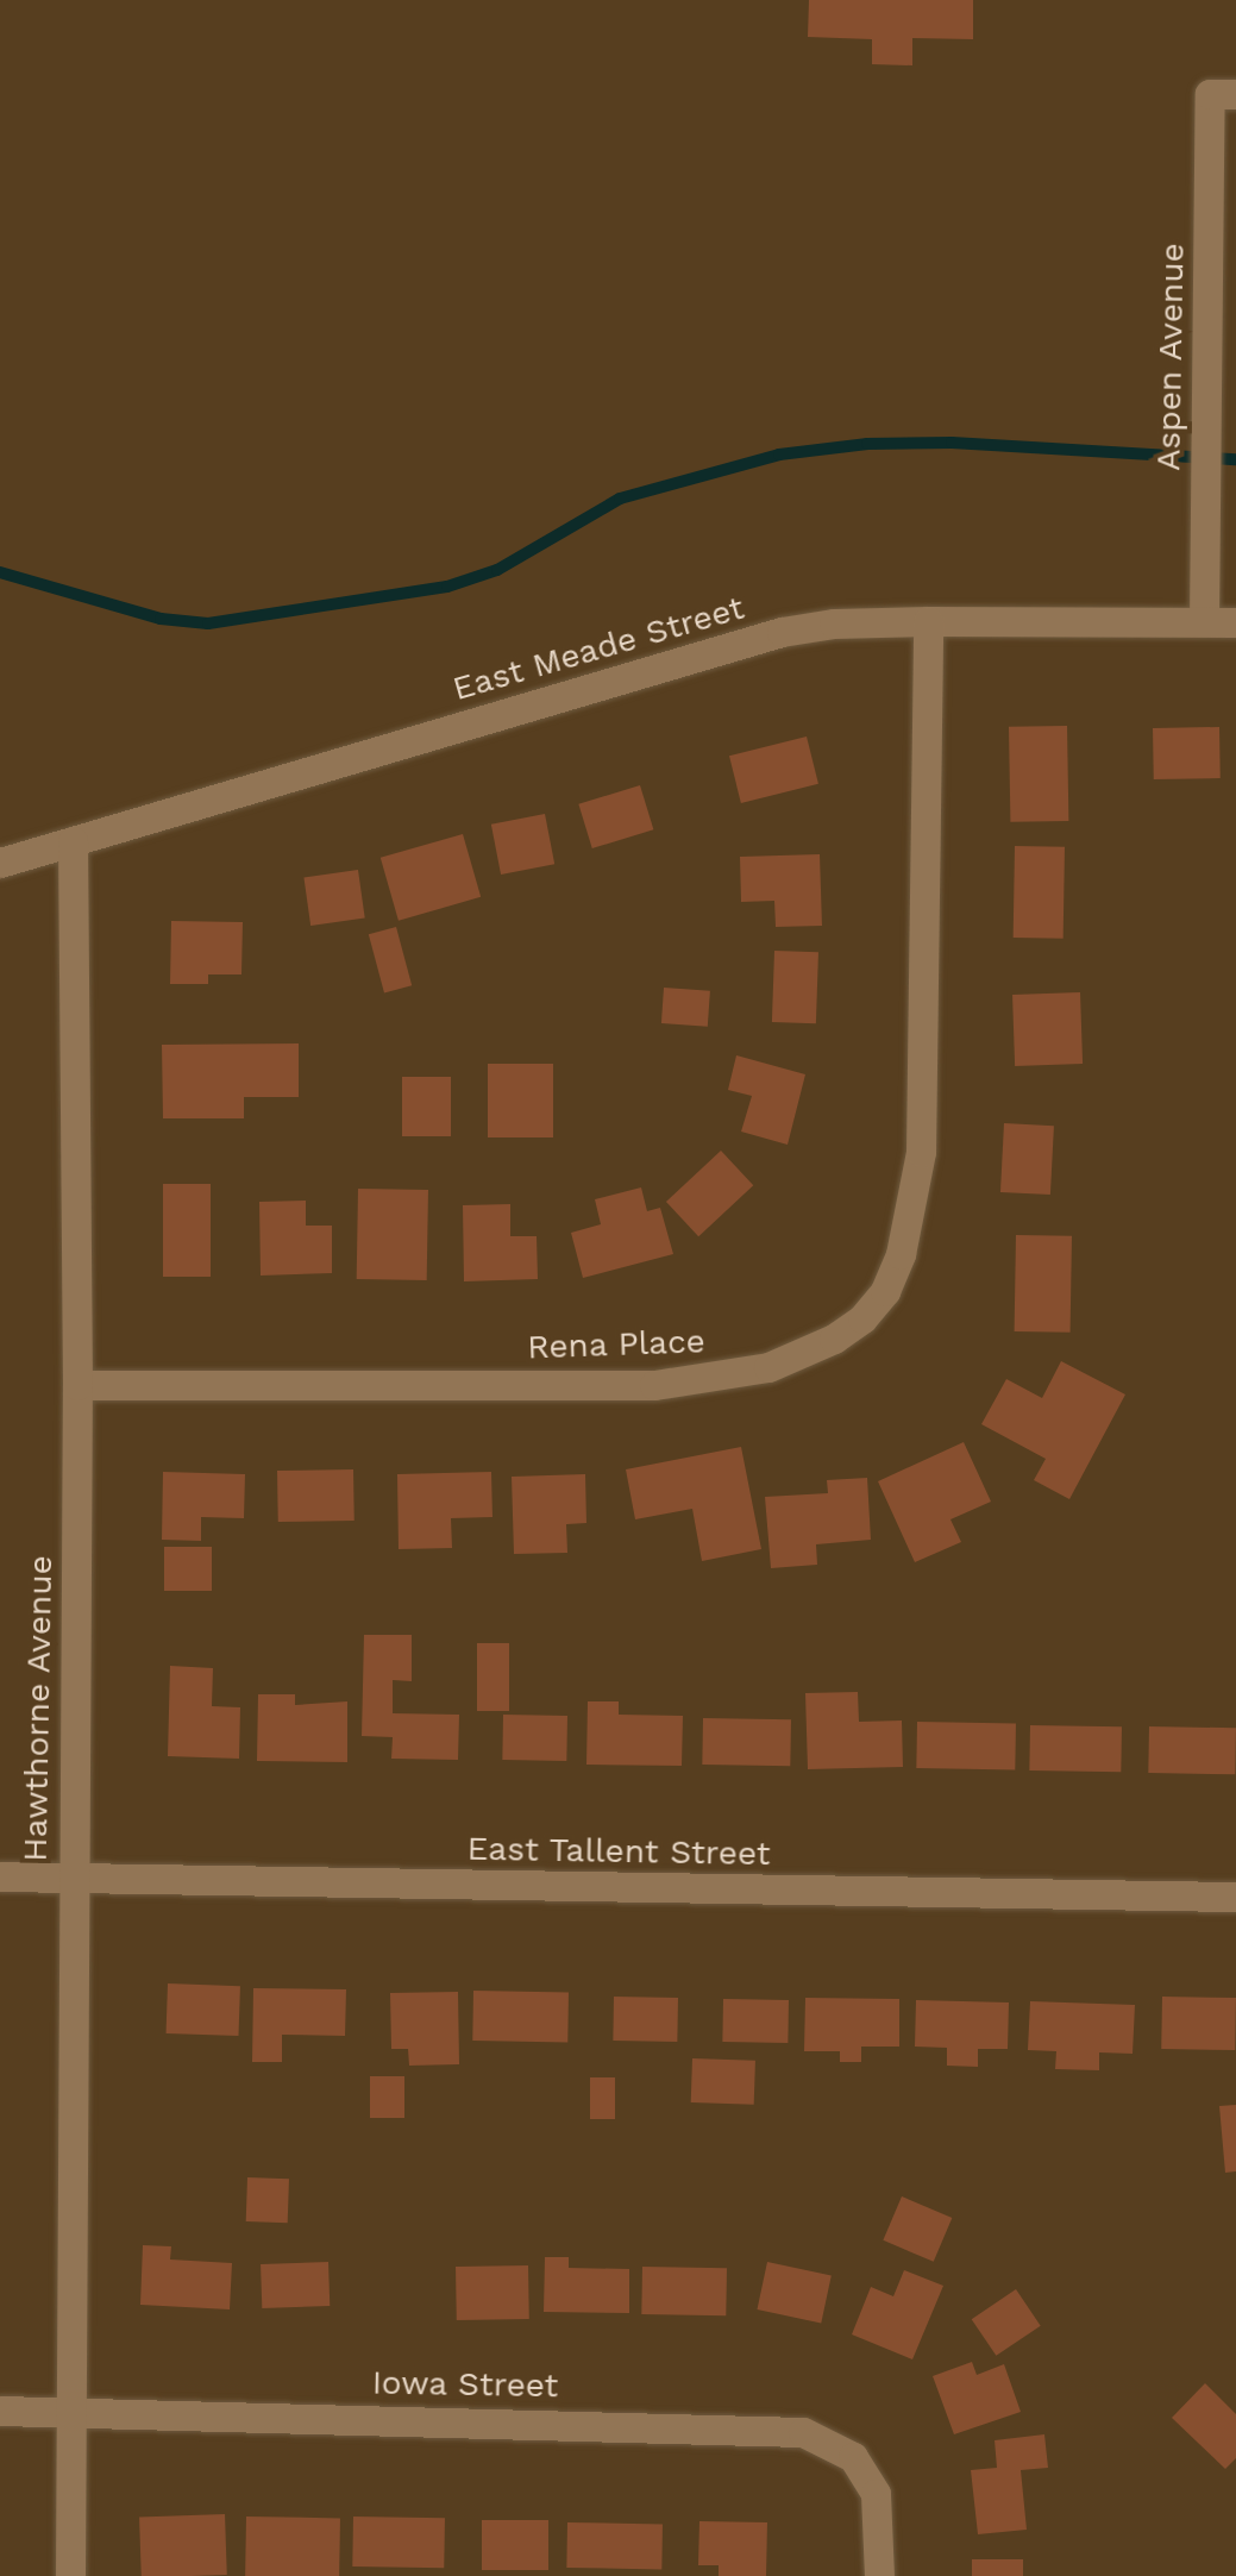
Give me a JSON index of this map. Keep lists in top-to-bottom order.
{
  "streets": {
    "street": [
      "Aspen Avenue",
      "East Meade Street",
      "Rena Place",
      "Hawthorne Avenue",
      "East Tallent Street",
      "Iowa Street"
    ]
  },
  "crossings": [
    ["Aspen Avenue", "East Meade Street"],
    ["East Meade Street", "Rena Place"],
    ["East Meade Street", "Hawthorne Avenue"],
    ["Rena Place", "Hawthorne Avenue"],
    ["Hawthorne Avenue", "East Tallent Street"],
    ["Hawthorne Avenue", "Iowa Street"]
  ]
}
